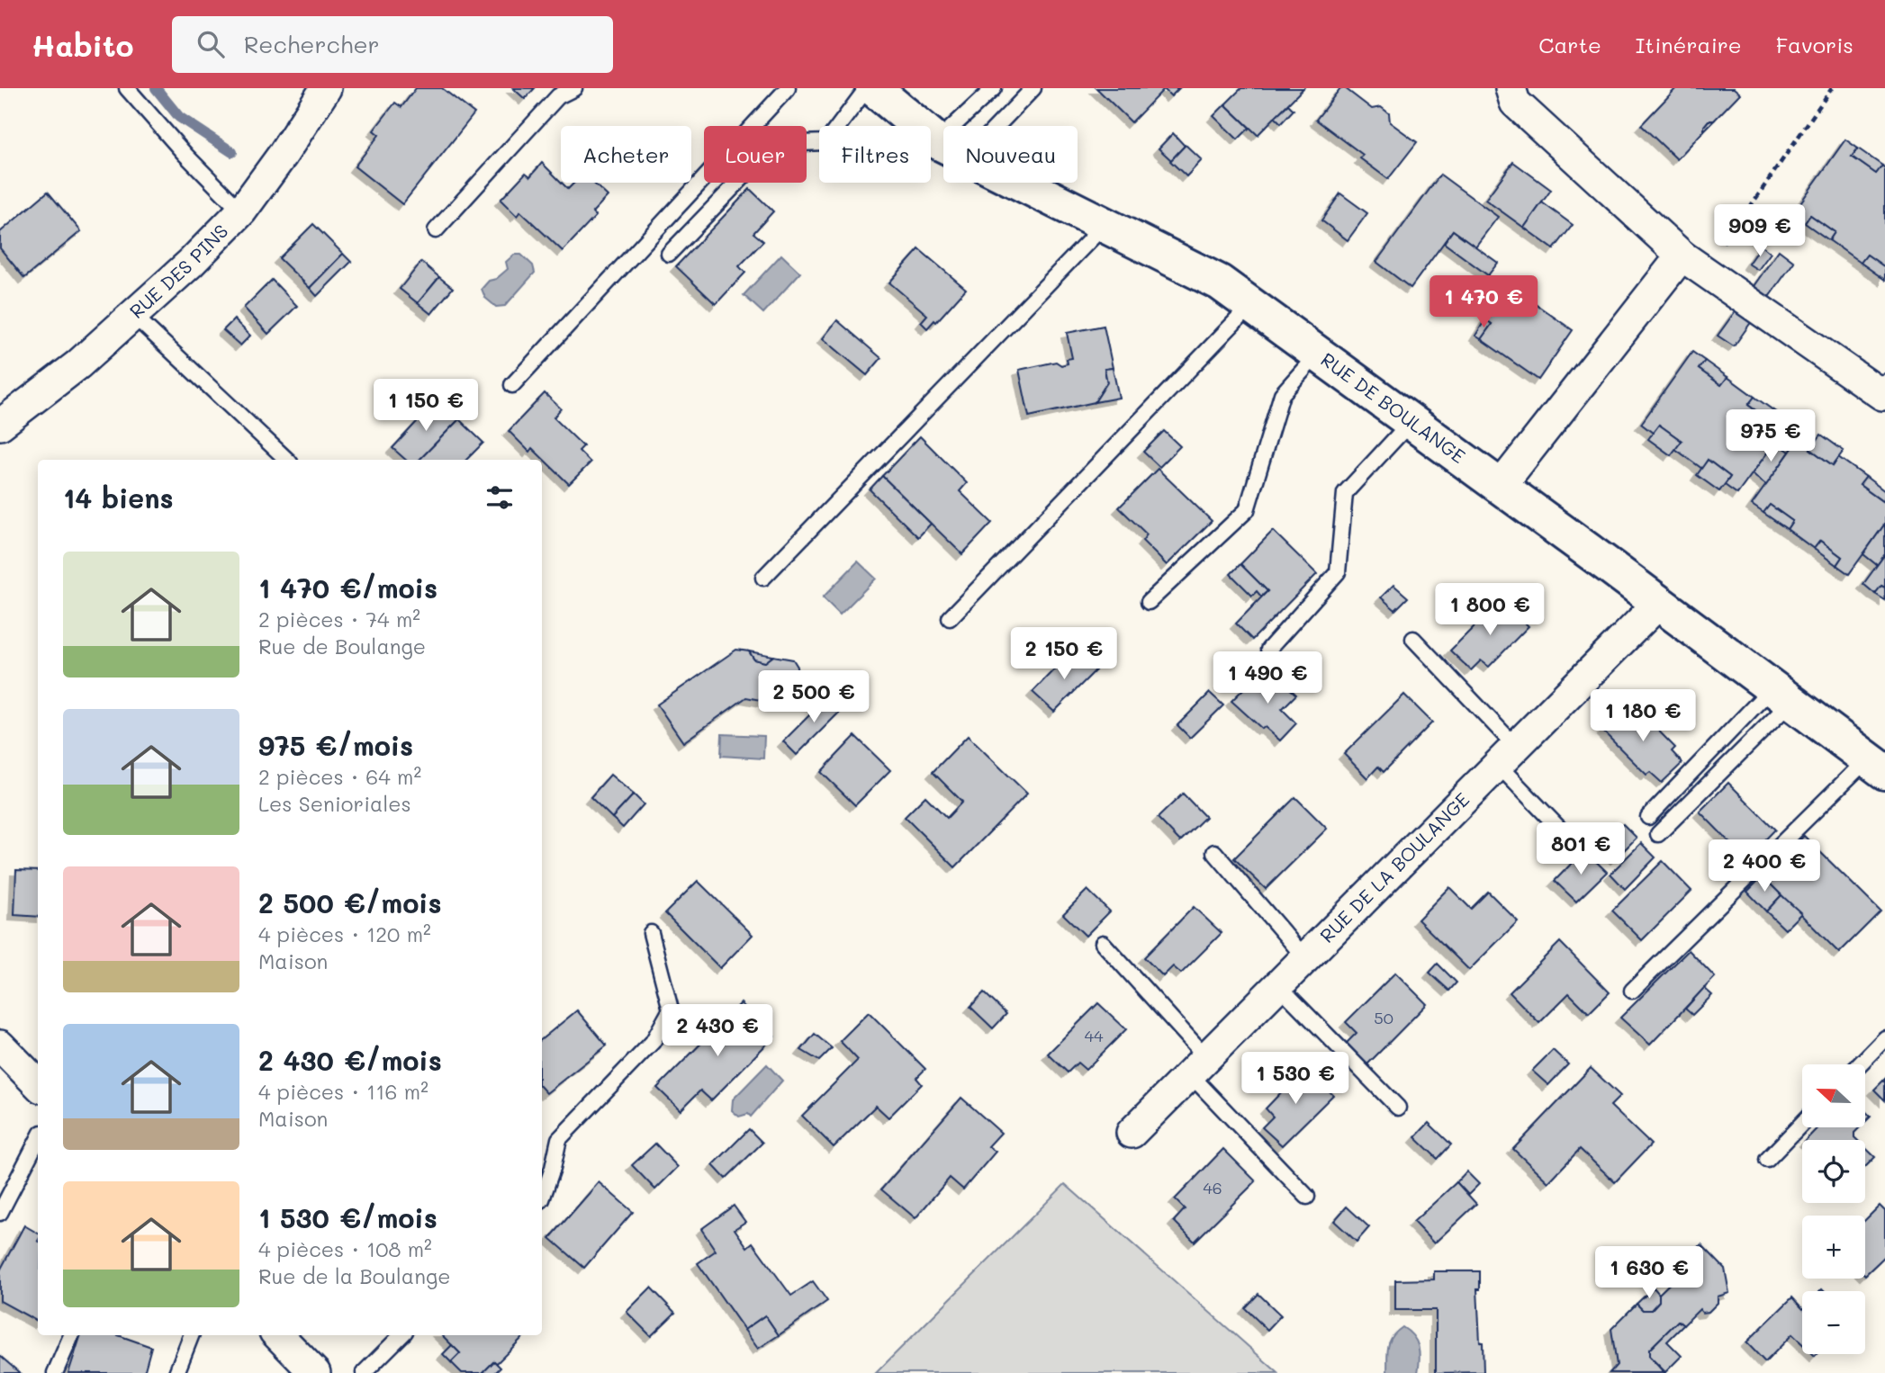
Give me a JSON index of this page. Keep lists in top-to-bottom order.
{
  "streets": {
    "main road": ["RUE DE BOULANGE"],
    "street": ["RUE DES PINS", "RUE DE LA BOULANGE"]
  },
  "crossings": [
    ["RUE DE BOULANGE", "RUE DE LA BOULANGE"]
  ],
  "house_numbers": ["50", "44", "46"],
  "north": "left",
  "page": {
    "header": "Habito",
    "search": "Rechercher",
    "nav": ["Carte", "Itinéraire", "Favoris"],
    "chip": [
      "Acheter",
      "Louer",
      "Filtres",
      "Nouveau"
    ],
    "price": [
      "909 €",
      "1 470 €",
      "1 150 €",
      "975 €",
      "1 800 €",
      "2 150 €",
      "1 490 €",
      "2 500 €",
      "1 180 €",
      "801 €",
      "2 400 €",
      "2 430 €",
      "1 530 €",
      "1 630 €"
    ],
    "heading": "14 biens",
    "list": [
      {
        "name": "1 470 €/mois",
        "note": "2 pièces · 74 m² · Rue de Boulange"
      },
      {
        "name": "975 €/mois",
        "note": "2 pièces · 64 m² · Les Senioriales"
      },
      {
        "name": "2 500 €/mois",
        "note": "4 pièces · 120 m² · Maison"
      },
      {
        "name": "2 430 €/mois",
        "note": "4 pièces · 116 m² · Maison"
      },
      {
        "name": "1 530 €/mois",
        "note": "4 pièces · 108 m² · Rue de la Boulange"
      }
    ],
    "map_buttons": ["+", "−"]
  }
}
